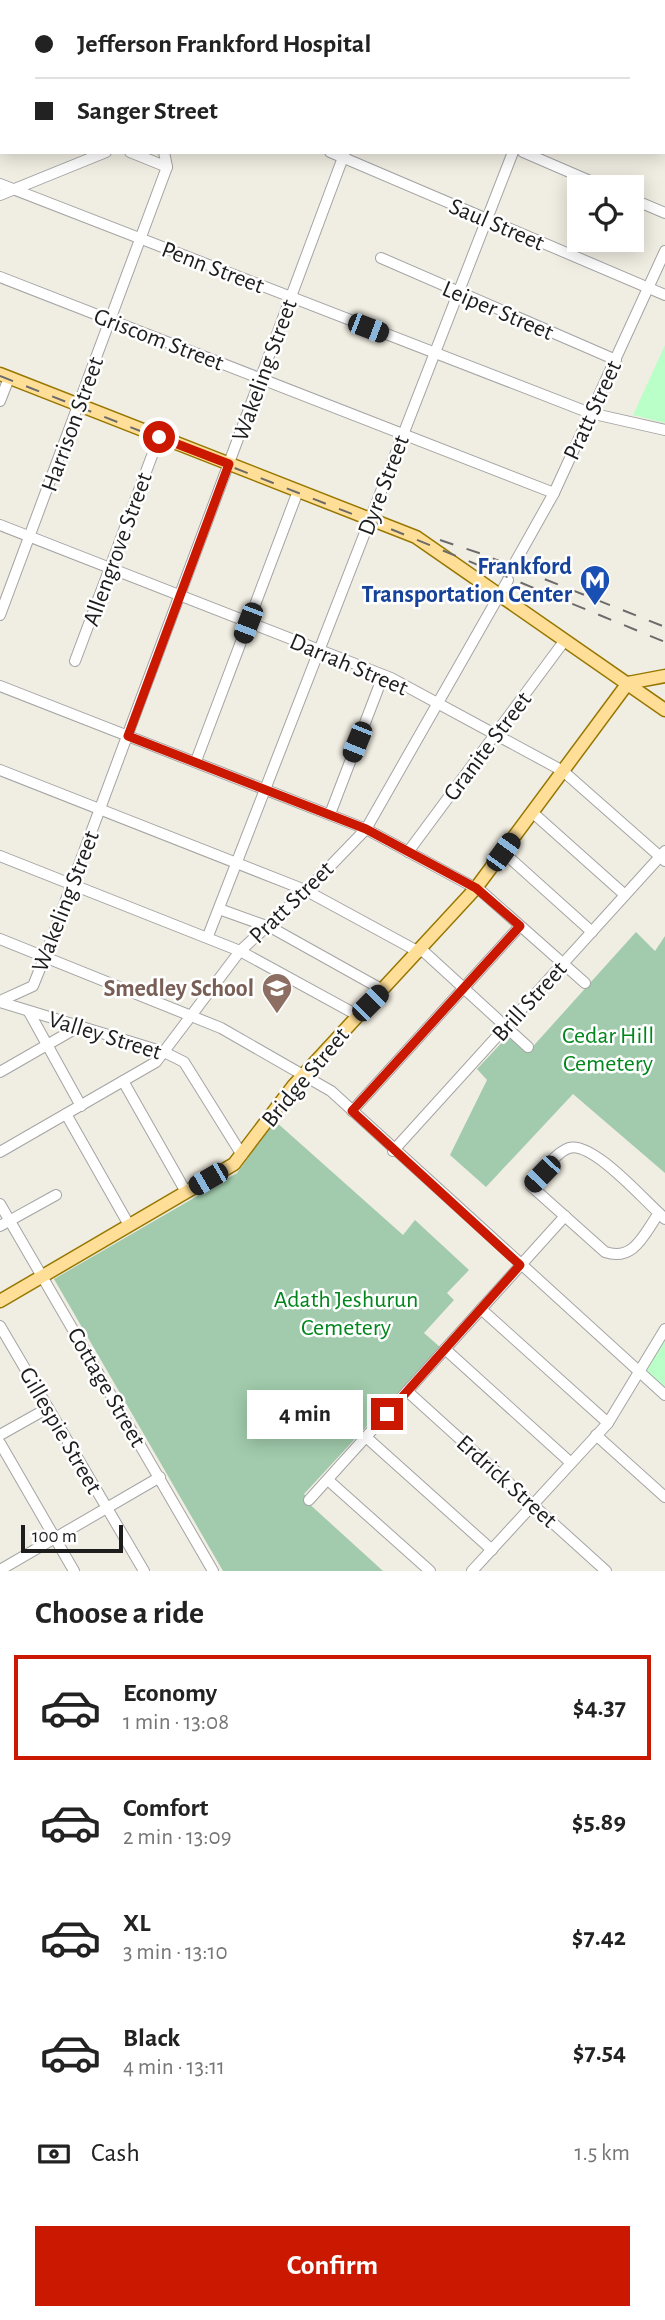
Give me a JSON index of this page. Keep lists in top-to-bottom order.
{
  "streets": {
    "main road": ["Bridge Street"],
    "street": [
      "Saul Street",
      "Penn Street",
      "Leiper Street",
      "Griscom Street",
      "Wakeling Street",
      "Pratt Street",
      "Harrison Street",
      "Dyre Street",
      "Allengrove Street",
      "Darrah Street",
      "Granite Street",
      "Brill Street",
      "Valley Street",
      "Cottage Street",
      "Gillespie Street",
      "Erdrick Street"
    ]
  },
  "crossings": [
    ["Saul Street", "Wakeling Street"],
    ["Saul Street", "Pratt Street"],
    ["Saul Street", "Dyre Street"],
    ["Penn Street", "Wakeling Street"],
    ["Penn Street", "Pratt Street"],
    ["Penn Street", "Harrison Street"],
    ["Penn Street", "Dyre Street"],
    ["Leiper Street", "Pratt Street"],
    ["Leiper Street", "Dyre Street"],
    ["Griscom Street", "Wakeling Street"],
    ["Griscom Street", "Pratt Street"],
    ["Griscom Street", "Harrison Street"],
    ["Griscom Street", "Dyre Street"],
    ["Wakeling Street", "Darrah Street"],
    ["Wakeling Street", "Valley Street"],
    ["Pratt Street", "Darrah Street"],
    ["Pratt Street", "Valley Street"],
    ["Harrison Street", "Darrah Street"],
    ["Dyre Street", "Darrah Street"],
    ["Allengrove Street", "Darrah Street"],
    ["Darrah Street", "Granite Street"],
    ["Darrah Street", "Brill Street"],
    ["Darrah Street", "Bridge Street"],
    ["Valley Street", "Bridge Street"],
    ["Bridge Street", "Cottage Street"]
  ],
  "parks": ["Cedar Hill Cemetery", "Adath Jeshurun Cemetery"],
  "places": {
    "metro station": ["Frankford Transportation Center"],
    "school or university": ["Smedley School"]
  },
  "scale_bar": "100 m",
  "page": {
    "banner": ["Jefferson Frankford Hospital", "Sanger Street"],
    "bubble": "4 min",
    "scale": "100 m",
    "heading": "Choose a ride",
    "list": [
      {
        "name": "Economy",
        "note": "1 min · 13:08",
        "value": "$4.37"
      },
      {
        "name": "Comfort",
        "note": "2 min · 13:09",
        "value": "$5.89"
      },
      {
        "name": "XL",
        "note": "3 min · 13:10",
        "value": "$7.42"
      },
      {
        "name": "Black",
        "note": "4 min · 13:11",
        "value": "$7.54"
      }
    ],
    "pay": ["Cash", "1.5 km"],
    "buttons": "Confirm"
  }
}
